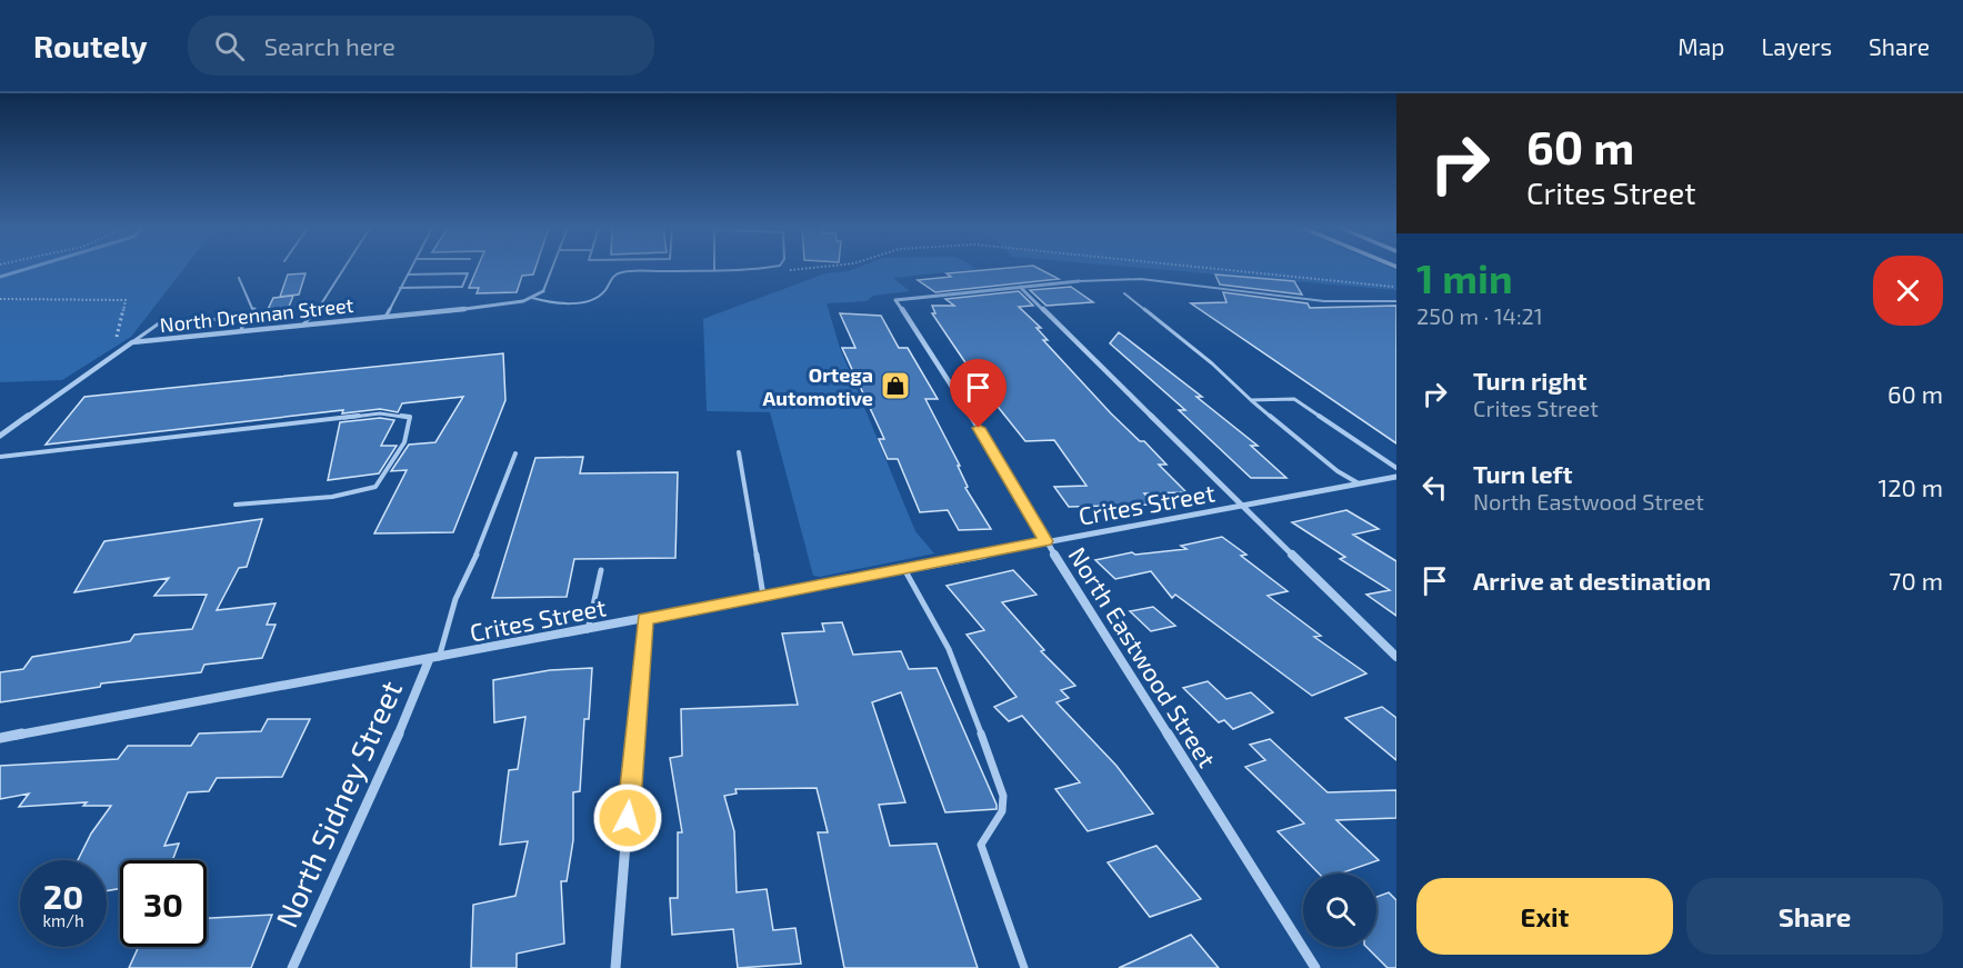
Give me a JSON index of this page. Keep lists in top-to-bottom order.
{
  "streets": {
    "street": [
      "North Drennan Street",
      "Crites Street",
      "North Eastwood Street",
      "North Sidney Street"
    ]
  },
  "crossings": [
    ["Crites Street", "North Eastwood Street"],
    ["Crites Street", "North Sidney Street"]
  ],
  "places": {
    "shop": ["Ortega Automotive"]
  },
  "page": {
    "header": "Routely",
    "search": "Search here",
    "nav": ["Map", "Layers", "Share"],
    "turn": ["60 m", "Crites Street"],
    "heading": ["1 min", "250 m · 14:21"],
    "list": [
      {
        "name": "Turn right",
        "note": "Crites Street",
        "value": "60 m"
      },
      {
        "name": "Turn left",
        "note": "North Eastwood Street",
        "value": "120 m"
      },
      {
        "name": "Arrive at destination",
        "value": "70 m"
      }
    ],
    "speed": "20 km/h",
    "limit": "30",
    "buttons": ["Exit", "Share"]
  }
}
